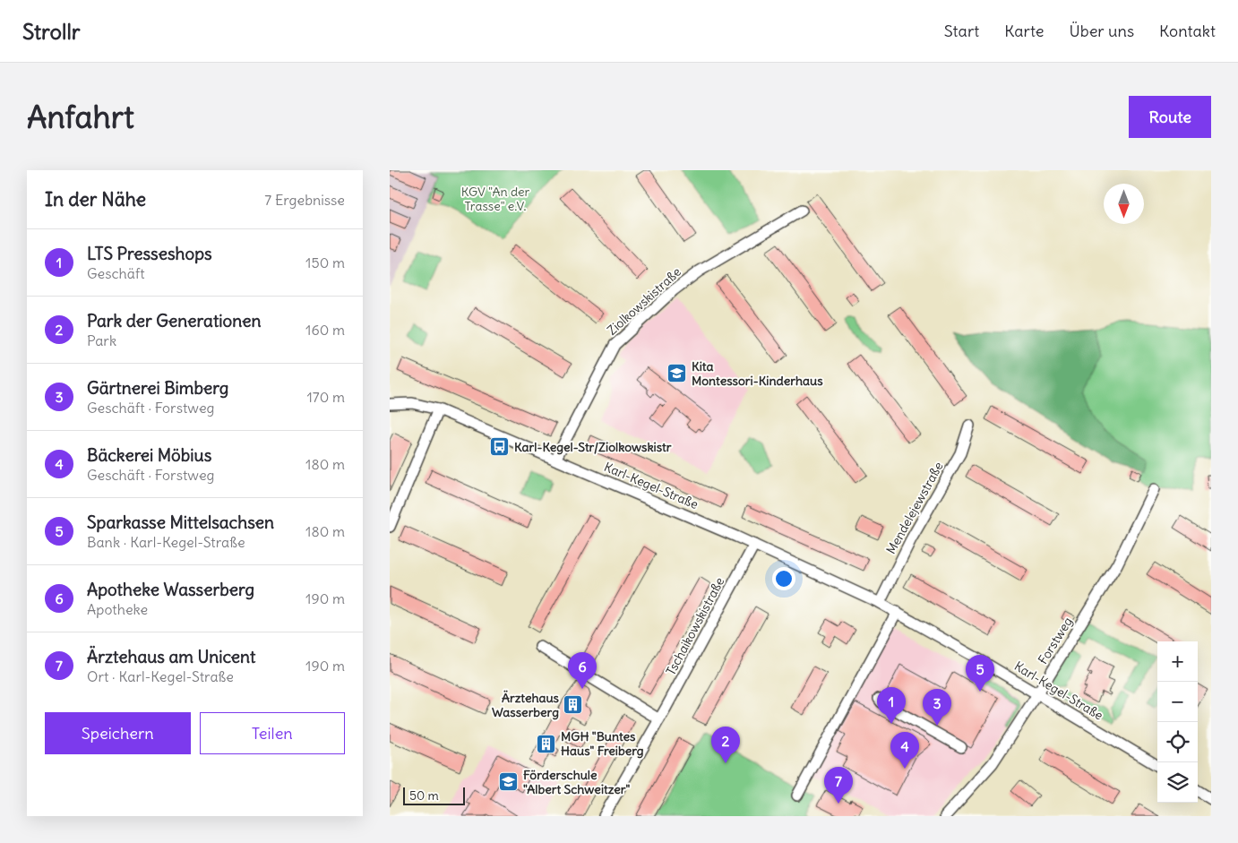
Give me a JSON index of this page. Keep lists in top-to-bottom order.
{
  "streets": {
    "street": [
      "Ziolkowskistraße",
      "Karl-Kegel-Straße",
      "Mendelejewstraße",
      "Tschaikowskistraße",
      "Forstweg"
    ]
  },
  "crossings": [
    ["Ziolkowskistraße", "Karl-Kegel-Straße"],
    ["Karl-Kegel-Straße", "Mendelejewstraße"],
    ["Karl-Kegel-Straße", "Tschaikowskistraße"],
    ["Karl-Kegel-Straße", "Forstweg"]
  ],
  "parks": ["KGV \"An der Trasse\" e.V."],
  "places": {
    "school or university": ["Kita Montessori-Kinderhaus", "Förderschule \"Albert Schweitzer\""],
    "bus stop": ["Karl-Kegel-Str/Ziolkowskistr"],
    "building": ["Ärztehaus Wasserberg", "MGH \"Buntes Haus\" Freiberg"]
  },
  "scale_bar": "50 m",
  "north": "bottom",
  "page": {
    "header": "Strollr",
    "nav": [
      "Start",
      "Karte",
      "Über uns",
      "Kontakt"
    ],
    "buttons": [
      "Route",
      ["Speichern", "Teilen"]
    ],
    "title": "Anfahrt",
    "heading": ["In der Nähe", "7 Ergebnisse"],
    "list": [
      {
        "mark": "1",
        "name": "LTS Presseshops",
        "note": "Geschäft",
        "value": "150 m"
      },
      {
        "mark": "2",
        "name": "Park der Generationen",
        "note": "Park",
        "value": "160 m"
      },
      {
        "mark": "3",
        "name": "Gärtnerei Bimberg",
        "note": "Geschäft · Forstweg",
        "value": "170 m"
      },
      {
        "mark": "4",
        "name": "Bäckerei Möbius",
        "note": "Geschäft · Forstweg",
        "value": "180 m"
      },
      {
        "mark": "5",
        "name": "Sparkasse Mittelsachsen",
        "note": "Bank · Karl-Kegel-Straße",
        "value": "180 m"
      },
      {
        "mark": "6",
        "name": "Apotheke Wasserberg",
        "note": "Apotheke",
        "value": "190 m"
      },
      {
        "mark": "7",
        "name": "Ärztehaus am Unicent",
        "note": "Ort · Karl-Kegel-Straße",
        "value": "190 m"
      }
    ],
    "map_buttons": ["+", "−"],
    "pins": [
      "6",
      "5",
      "1",
      "3",
      "2",
      "4",
      "7"
    ],
    "scale": "50 m"
  }
}
